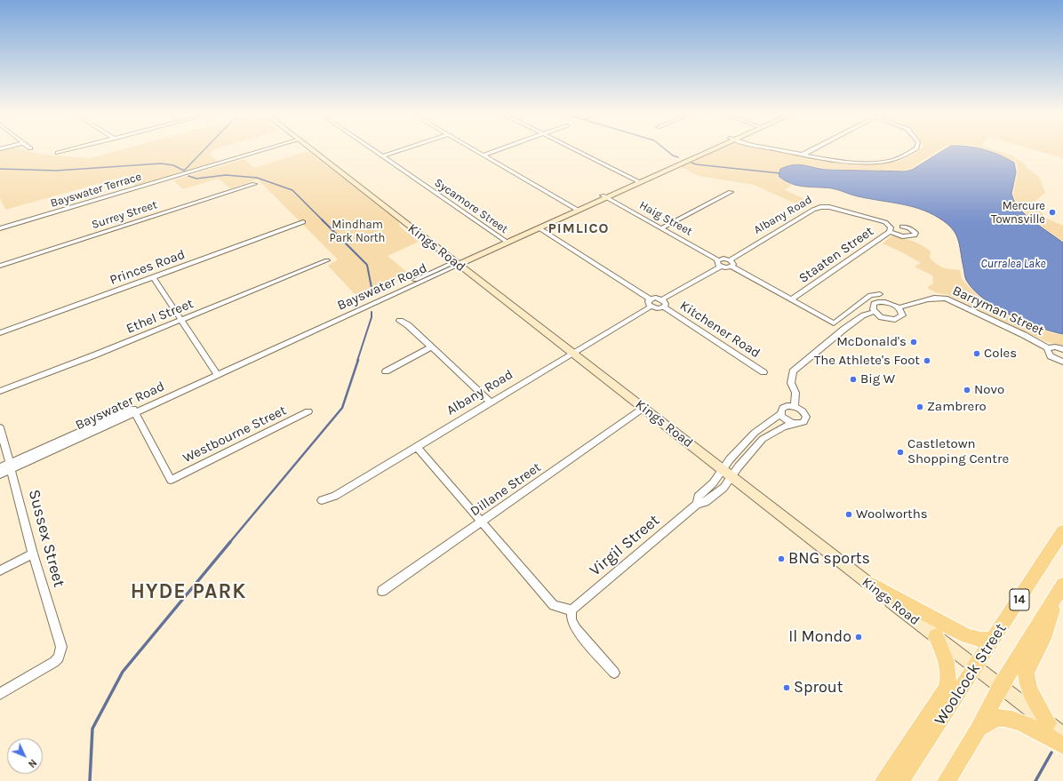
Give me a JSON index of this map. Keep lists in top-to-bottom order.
{
  "streets": {
    "main road": [
      "Kings Road",
      "Bayswater Road",
      "14",
      "Woolcock Street"
    ],
    "street": [
      "Bayswater Terrace",
      "Sycamore Street",
      "Surrey Street",
      "Albany Road",
      "Haig Street",
      "Staaten Street",
      "Princes Road",
      "Barryman Street",
      "Ethel Street",
      "Kitchener Road",
      "Westbourne Street",
      "Dillane Street",
      "Sussex Street",
      "Virgil Street"
    ]
  },
  "crossings": [
    ["Sycamore Street", "Bayswater Road"],
    ["Albany Road", "Kings Road"],
    ["Albany Road", "Staaten Street"],
    ["Haig Street", "Bayswater Road"],
    ["Kings Road", "Bayswater Road"],
    ["Kings Road", "Dillane Street"],
    ["Kings Road", "Virgil Street"],
    ["Kings Road", "14"],
    ["Kings Road", "Woolcock Street"],
    ["Bayswater Road", "Westbourne Street"],
    ["Bayswater Road", "Sussex Street"]
  ],
  "districts": ["PIMLICO", "HYDE PARK"],
  "water": ["Curralea Lake"],
  "parks": ["Mindham Park North"],
  "places": [
    "Mercure Townsville",
    "McDonald's",
    "Coles",
    "The Athlete's Foot",
    "Big W",
    "Novo",
    "Zambrero",
    "Castletown Shopping Centre",
    "Woolworths",
    "BNG sports",
    "Il Mondo",
    "Sprout"
  ],
  "north": "bottom right"
}
